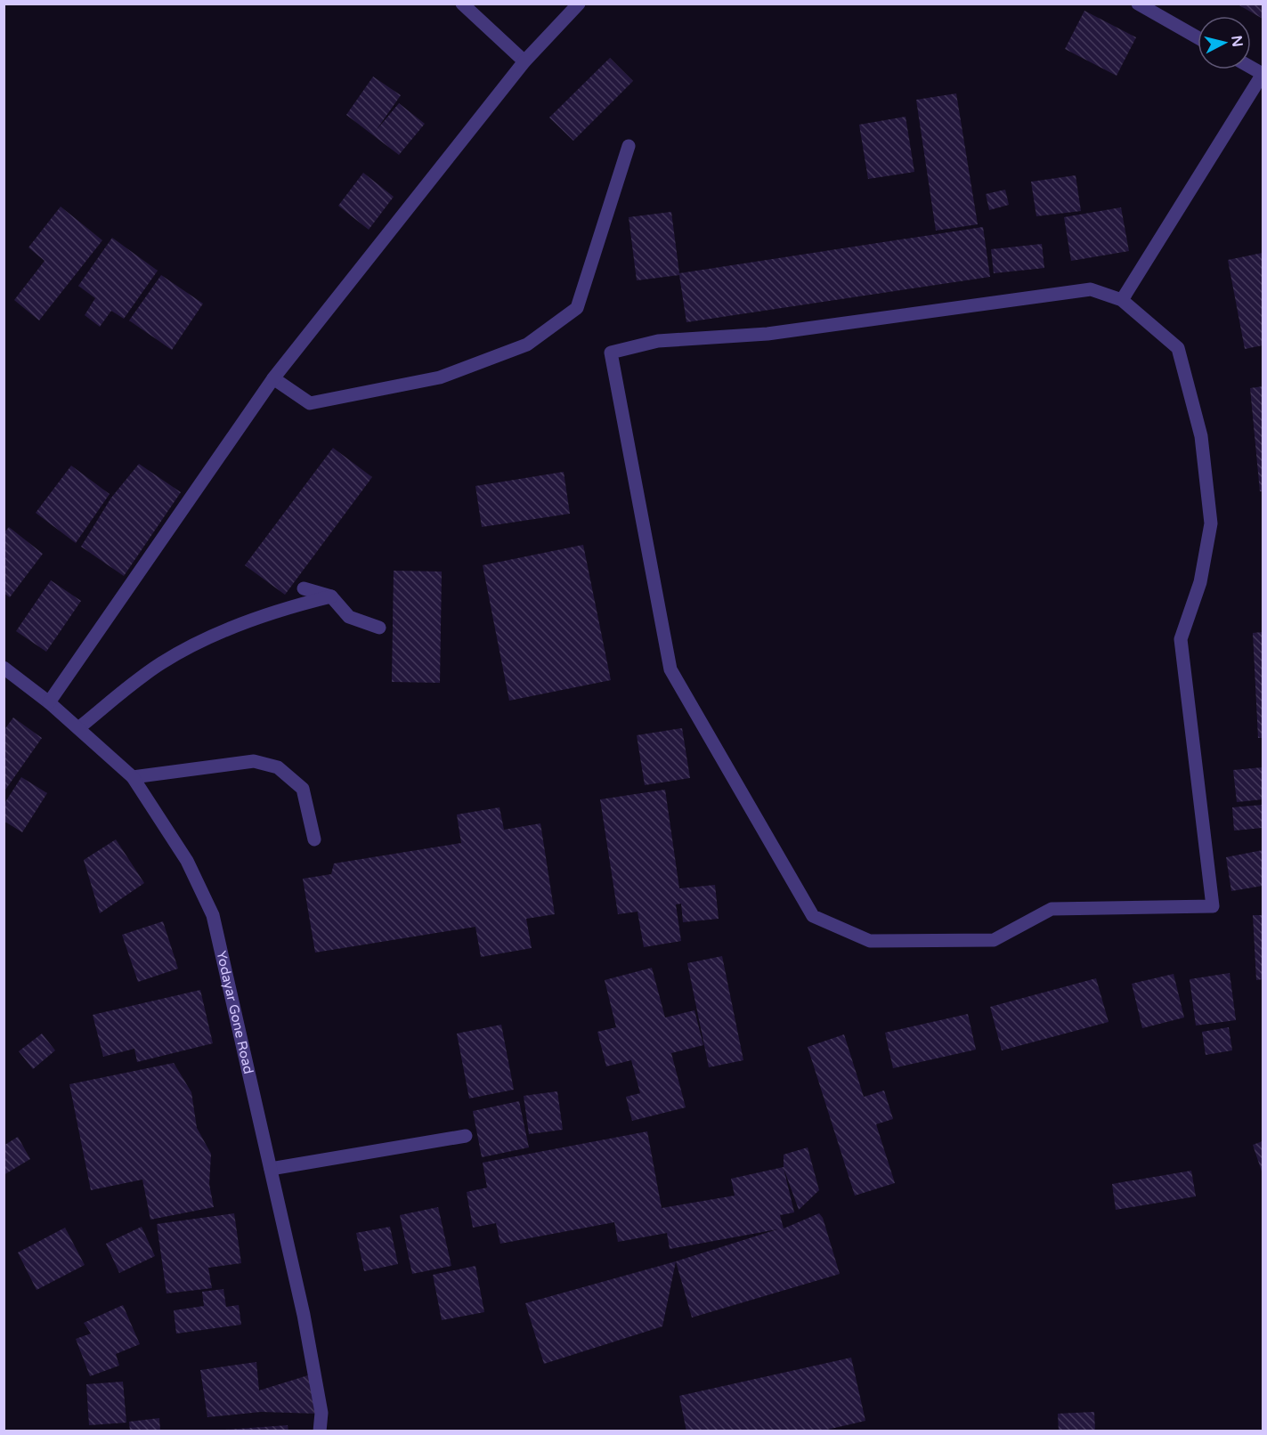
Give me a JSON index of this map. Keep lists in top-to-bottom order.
{
  "streets": {
    "street": ["Yodayar Gone Road"]
  },
  "north": "right"
}
